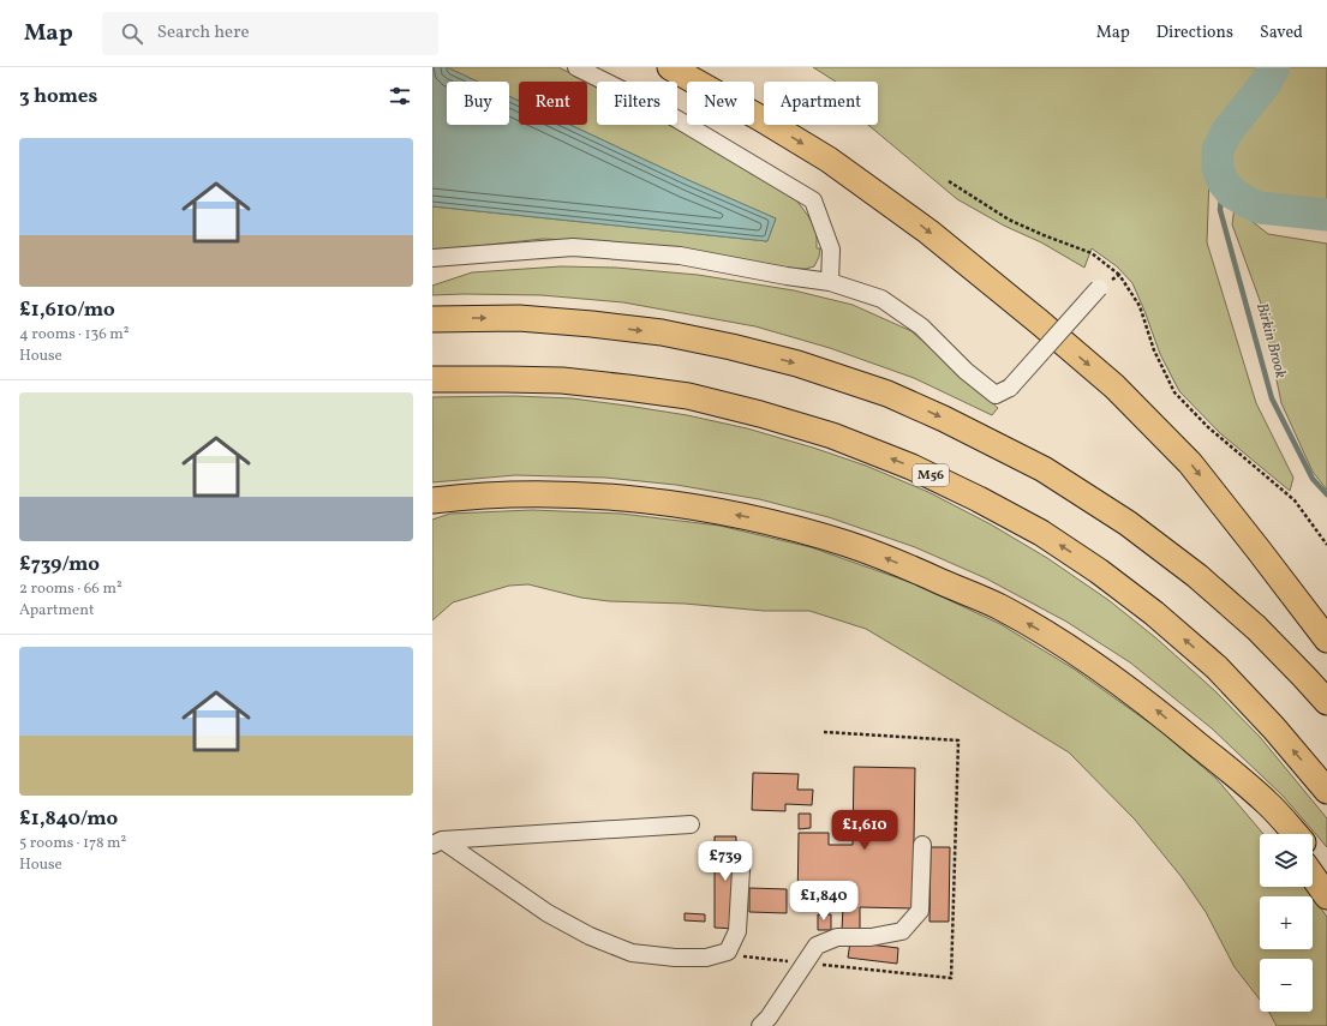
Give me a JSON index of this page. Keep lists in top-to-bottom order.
{
  "streets": {
    "highway": ["M56"]
  },
  "water": ["Birkin Brook"],
  "page": {
    "header": "Map",
    "search": "Search here",
    "nav": ["Map", "Directions", "Saved"],
    "heading": "3 homes",
    "chip": [
      "Buy",
      "Rent",
      "Filters",
      "New",
      "Apartment"
    ],
    "list": [
      {
        "name": "£1,610/mo",
        "note": "4 rooms · 136 m² · House"
      },
      {
        "name": "£739/mo",
        "note": "2 rooms · 66 m² · Apartment"
      },
      {
        "name": "£1,840/mo",
        "note": "5 rooms · 178 m² · House"
      }
    ],
    "price": ["£1,610", "£739", "£1,840"],
    "map_buttons": ["+", "−"]
  }
}
